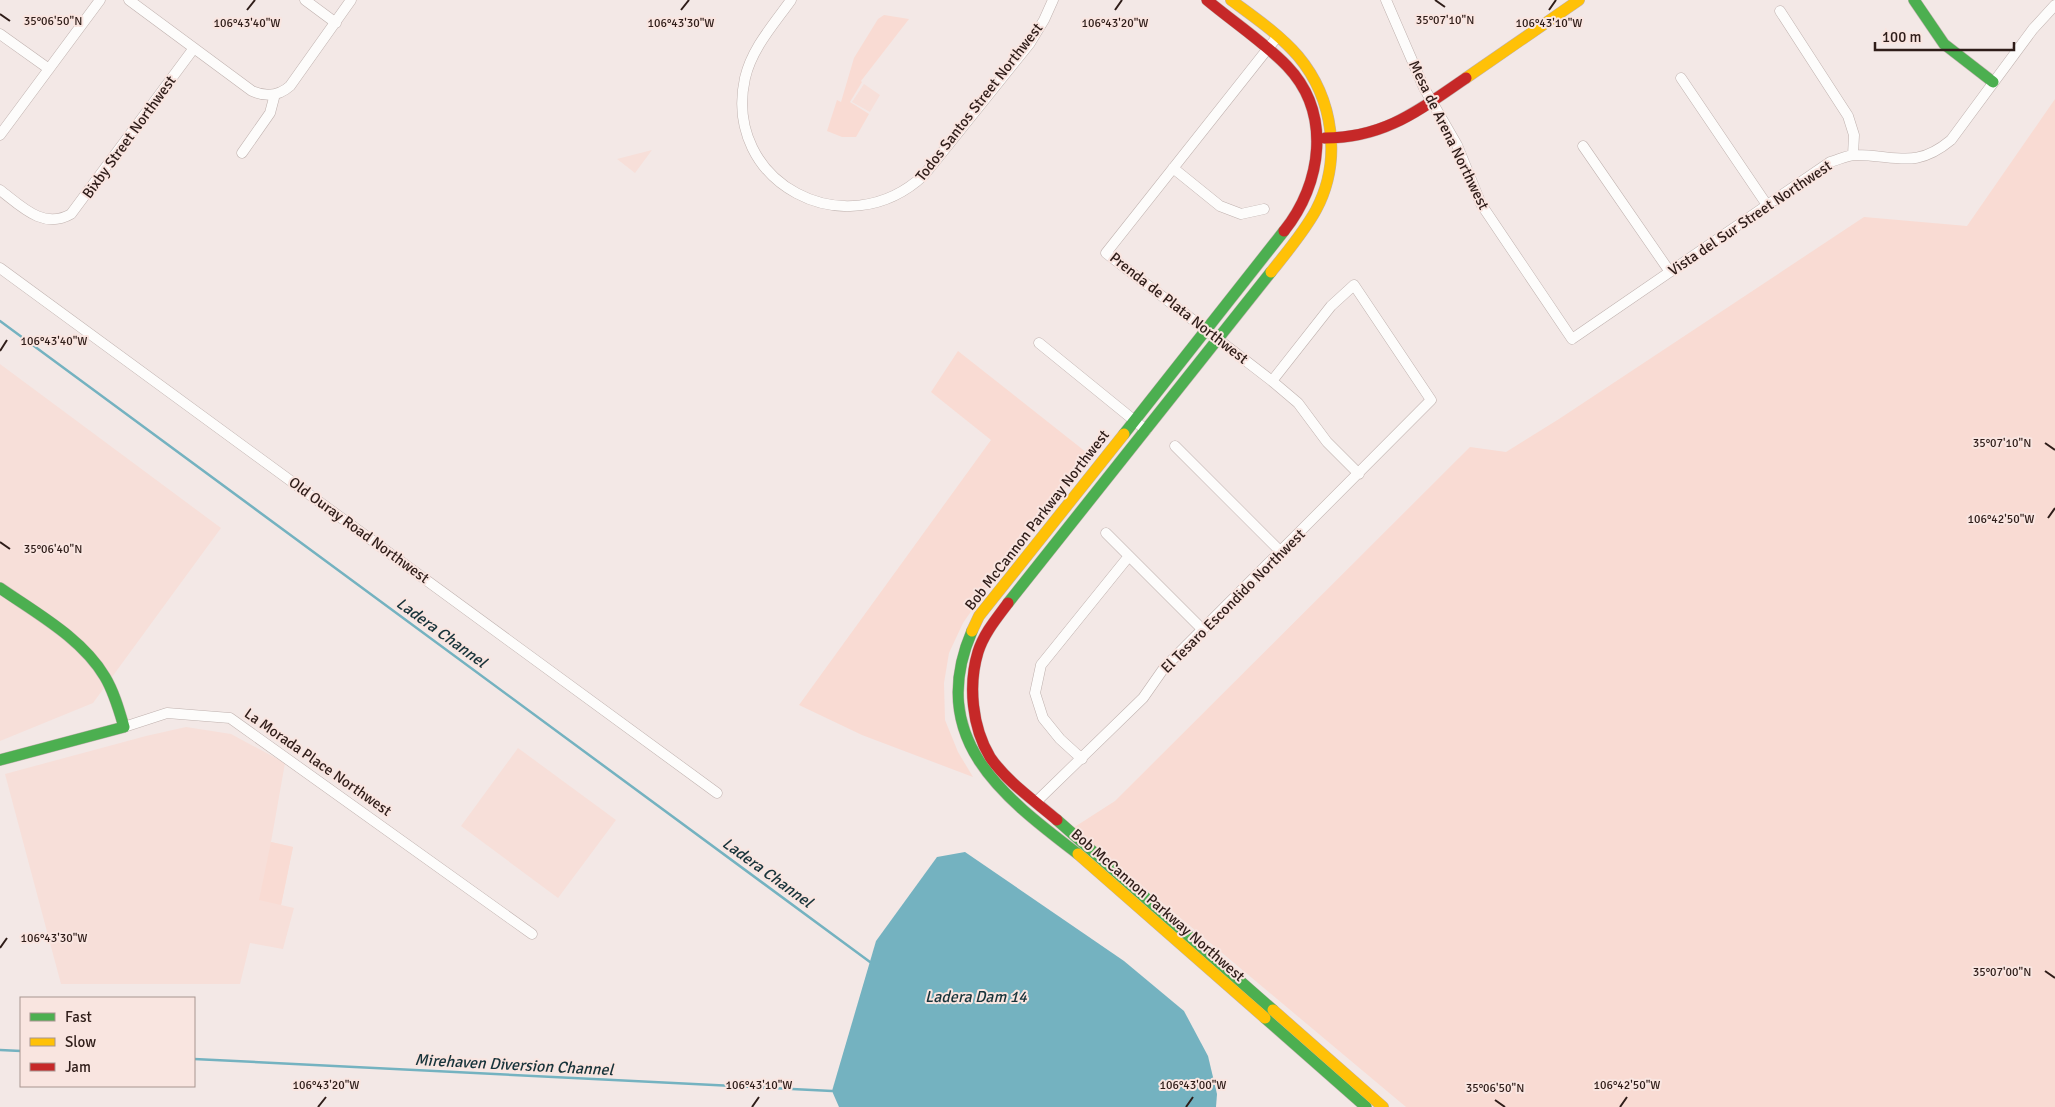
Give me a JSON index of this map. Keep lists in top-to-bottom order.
{
  "streets": {
    "street": [
      "Todos Santos Street Northwest",
      "Mesa de Arena Northwest",
      "Bixby Street Northwest",
      "Vista del Sur Street Northwest",
      "Prenda de Plata Northwest",
      "Bob McCannon Parkway Northwest",
      "Old Ouray Road Northwest",
      "El Tesaro Escondido Northwest",
      "La Morada Place Northwest"
    ]
  },
  "crossings": [
    ["Mesa de Arena Northwest", "Vista del Sur Street Northwest"],
    ["Prenda de Plata Northwest", "Bob McCannon Parkway Northwest"],
    ["Prenda de Plata Northwest", "El Tesaro Escondido Northwest"],
    ["Bob McCannon Parkway Northwest", "El Tesaro Escondido Northwest"]
  ],
  "water": ["Ladera Channel", "Ladera Dam 14", "Mirehaven Diversion Channel"],
  "legend": ["Fast", "Slow", "Jam"],
  "scale_bar": "100 m",
  "coordinates": [
    "35°07'10\"N",
    "35°06'50\"N",
    "106°43'40\"W",
    "106°43'30\"W",
    "106°43'20\"W",
    "106°43'10\"W",
    "106°42'50\"W",
    "35°06'40\"N",
    "35°07'00\"N",
    "106°43'00\"W"
  ]
}
